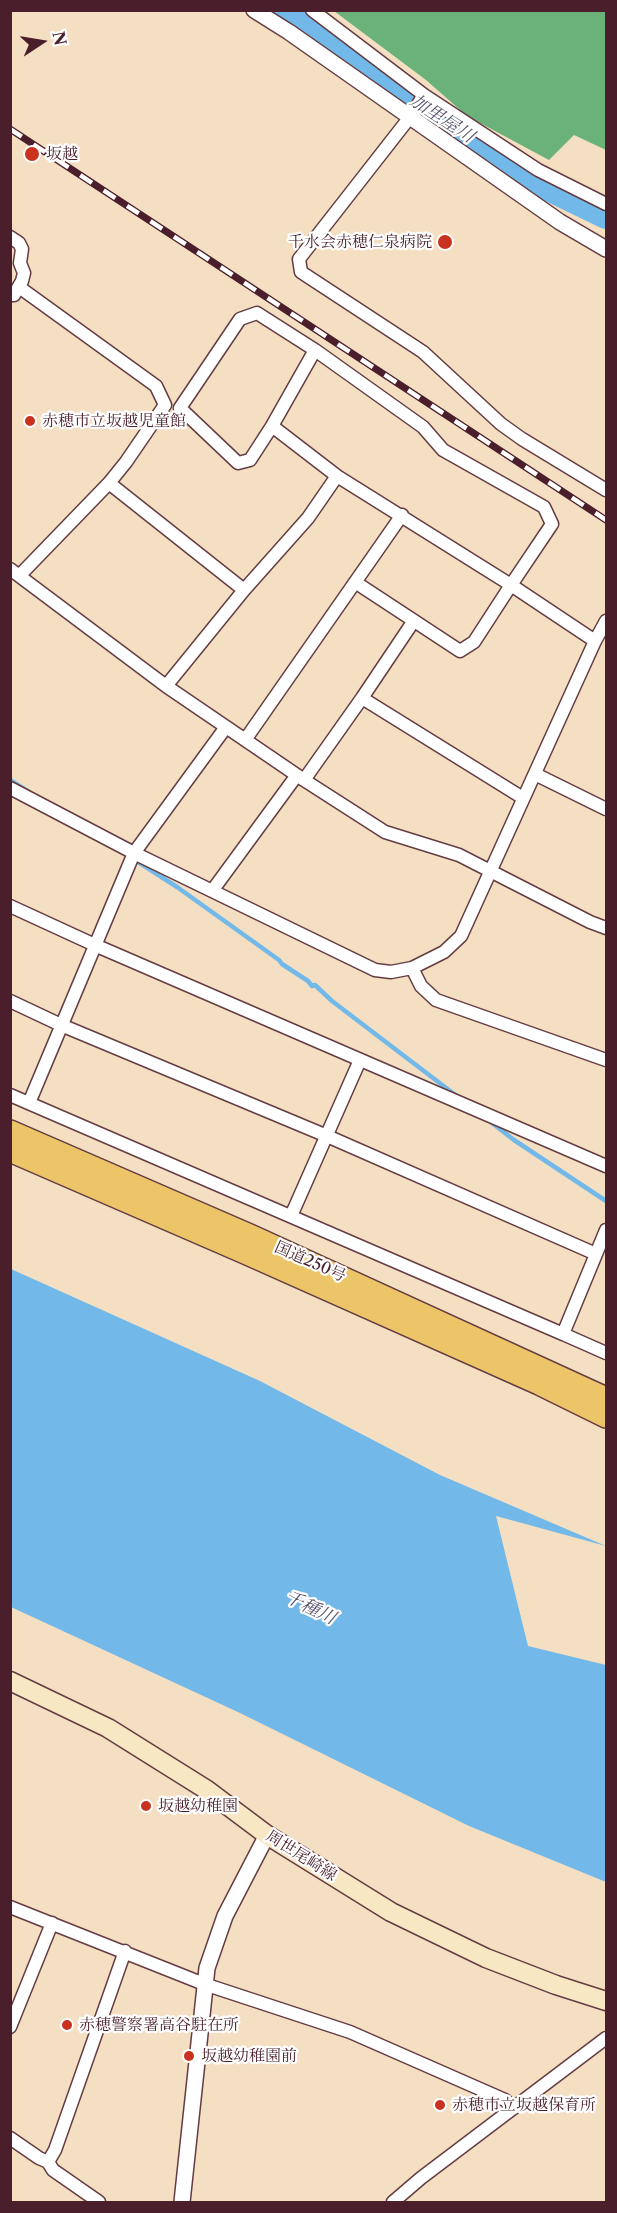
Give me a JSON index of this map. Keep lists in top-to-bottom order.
{
  "streets": {
    "highway": ["国道250号"],
    "main road": ["周世尾崎線"]
  },
  "water": ["加里屋川", "千種川"],
  "places": [
    "坂越",
    "千水会赤穂仁泉病院",
    "赤穂市立坂越児童館",
    "坂越幼稚園",
    "赤穂警察署高谷駐在所",
    "坂越幼稚園前",
    "赤穂市立坂越保育所"
  ],
  "north": "right"
}
